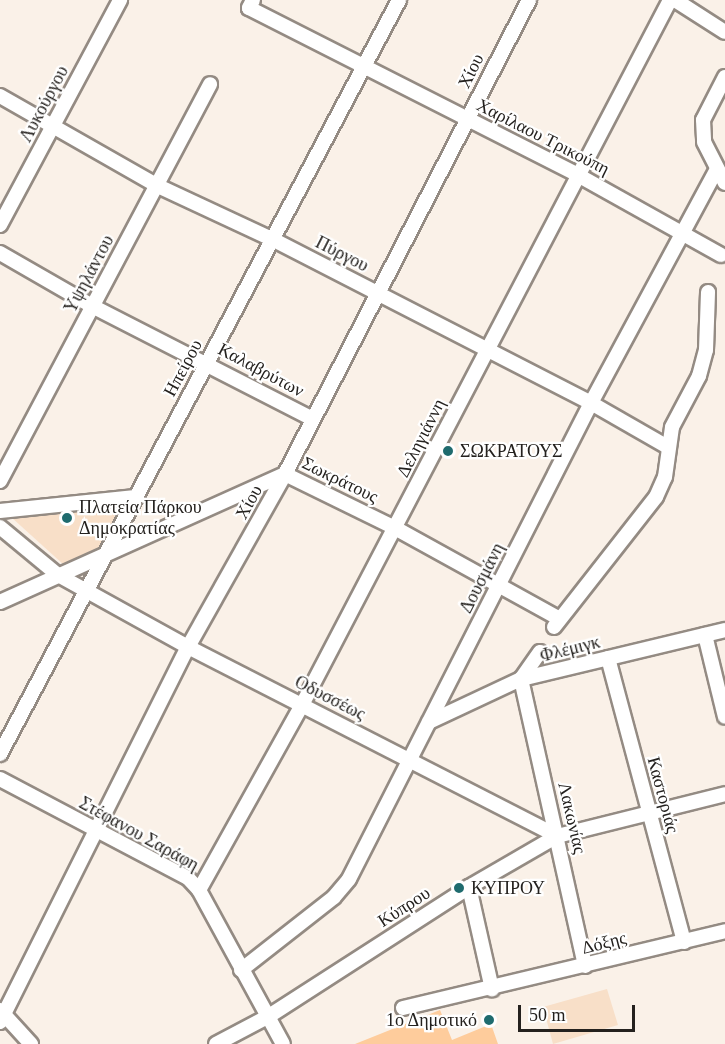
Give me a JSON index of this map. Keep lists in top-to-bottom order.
{
  "streets": {
    "street": [
      "Χίου",
      "Λυκούργου",
      "Χαρίλαου Τρικούπη",
      "Πύργου",
      "Υψηλάντου",
      "Ηπείρου",
      "Καλαβρύτων",
      "Δεληγιάννη",
      "Σωκράτους",
      "Δουσμάνη",
      "Φλέμιγκ",
      "Οδυσσέως",
      "Καστοριάς",
      "Λακωνίας",
      "Στέφανου Σαράφη",
      "Κύπρου",
      "Δόξης"
    ]
  },
  "crossings": [
    ["Χίου", "Χαρίλαου Τρικούπη"],
    ["Χίου", "Πύργου"],
    ["Χίου", "Καλαβρύτων"],
    ["Χίου", "Σωκράτους"],
    ["Χίου", "Οδυσσέως"],
    ["Χίου", "Στέφανου Σαράφη"],
    ["Λυκούργου", "Πύργου"],
    ["Χαρίλαου Τρικούπη", "Ηπείρου"],
    ["Χαρίλαου Τρικούπη", "Δεληγιάννη"],
    ["Χαρίλαου Τρικούπη", "Δουσμάνη"],
    ["Πύργου", "Υψηλάντου"],
    ["Πύργου", "Ηπείρου"],
    ["Πύργου", "Δεληγιάννη"],
    ["Πύργου", "Σωκράτους"],
    ["Πύργου", "Δουσμάνη"],
    ["Υψηλάντου", "Καλαβρύτων"],
    ["Ηπείρου", "Καλαβρύτων"],
    ["Ηπείρου", "Σωκράτους"],
    ["Ηπείρου", "Οδυσσέως"],
    ["Δεληγιάννη", "Σωκράτους"],
    ["Δεληγιάννη", "Οδυσσέως"],
    ["Δεληγιάννη", "Στέφανου Σαράφη"],
    ["Σωκράτους", "Δουσμάνη"],
    ["Σωκράτους", "Οδυσσέως"],
    ["Δουσμάνη", "Φλέμιγκ"],
    ["Δουσμάνη", "Οδυσσέως"],
    ["Δουσμάνη", "Στέφανου Σαράφη"],
    ["Φλέμιγκ", "Καστοριάς"],
    ["Φλέμιγκ", "Λακωνίας"],
    ["Οδυσσέως", "Λακωνίας"],
    ["Οδυσσέως", "Κύπρου"],
    ["Καστοριάς", "Κύπρου"],
    ["Καστοριάς", "Δόξης"],
    ["Λακωνίας", "Κύπρου"],
    ["Λακωνίας", "Δόξης"],
    ["Στέφανου Σαράφη", "Κύπρου"]
  ],
  "places": [
    "ΣΩΚΡΑΤΟΥΣ",
    "Πλατεία Πάρκου Δημοκρατίας",
    "ΚΥΠΡΟΥ",
    "1ο Δημοτικό"
  ],
  "scale_bar": "50 m"
}
